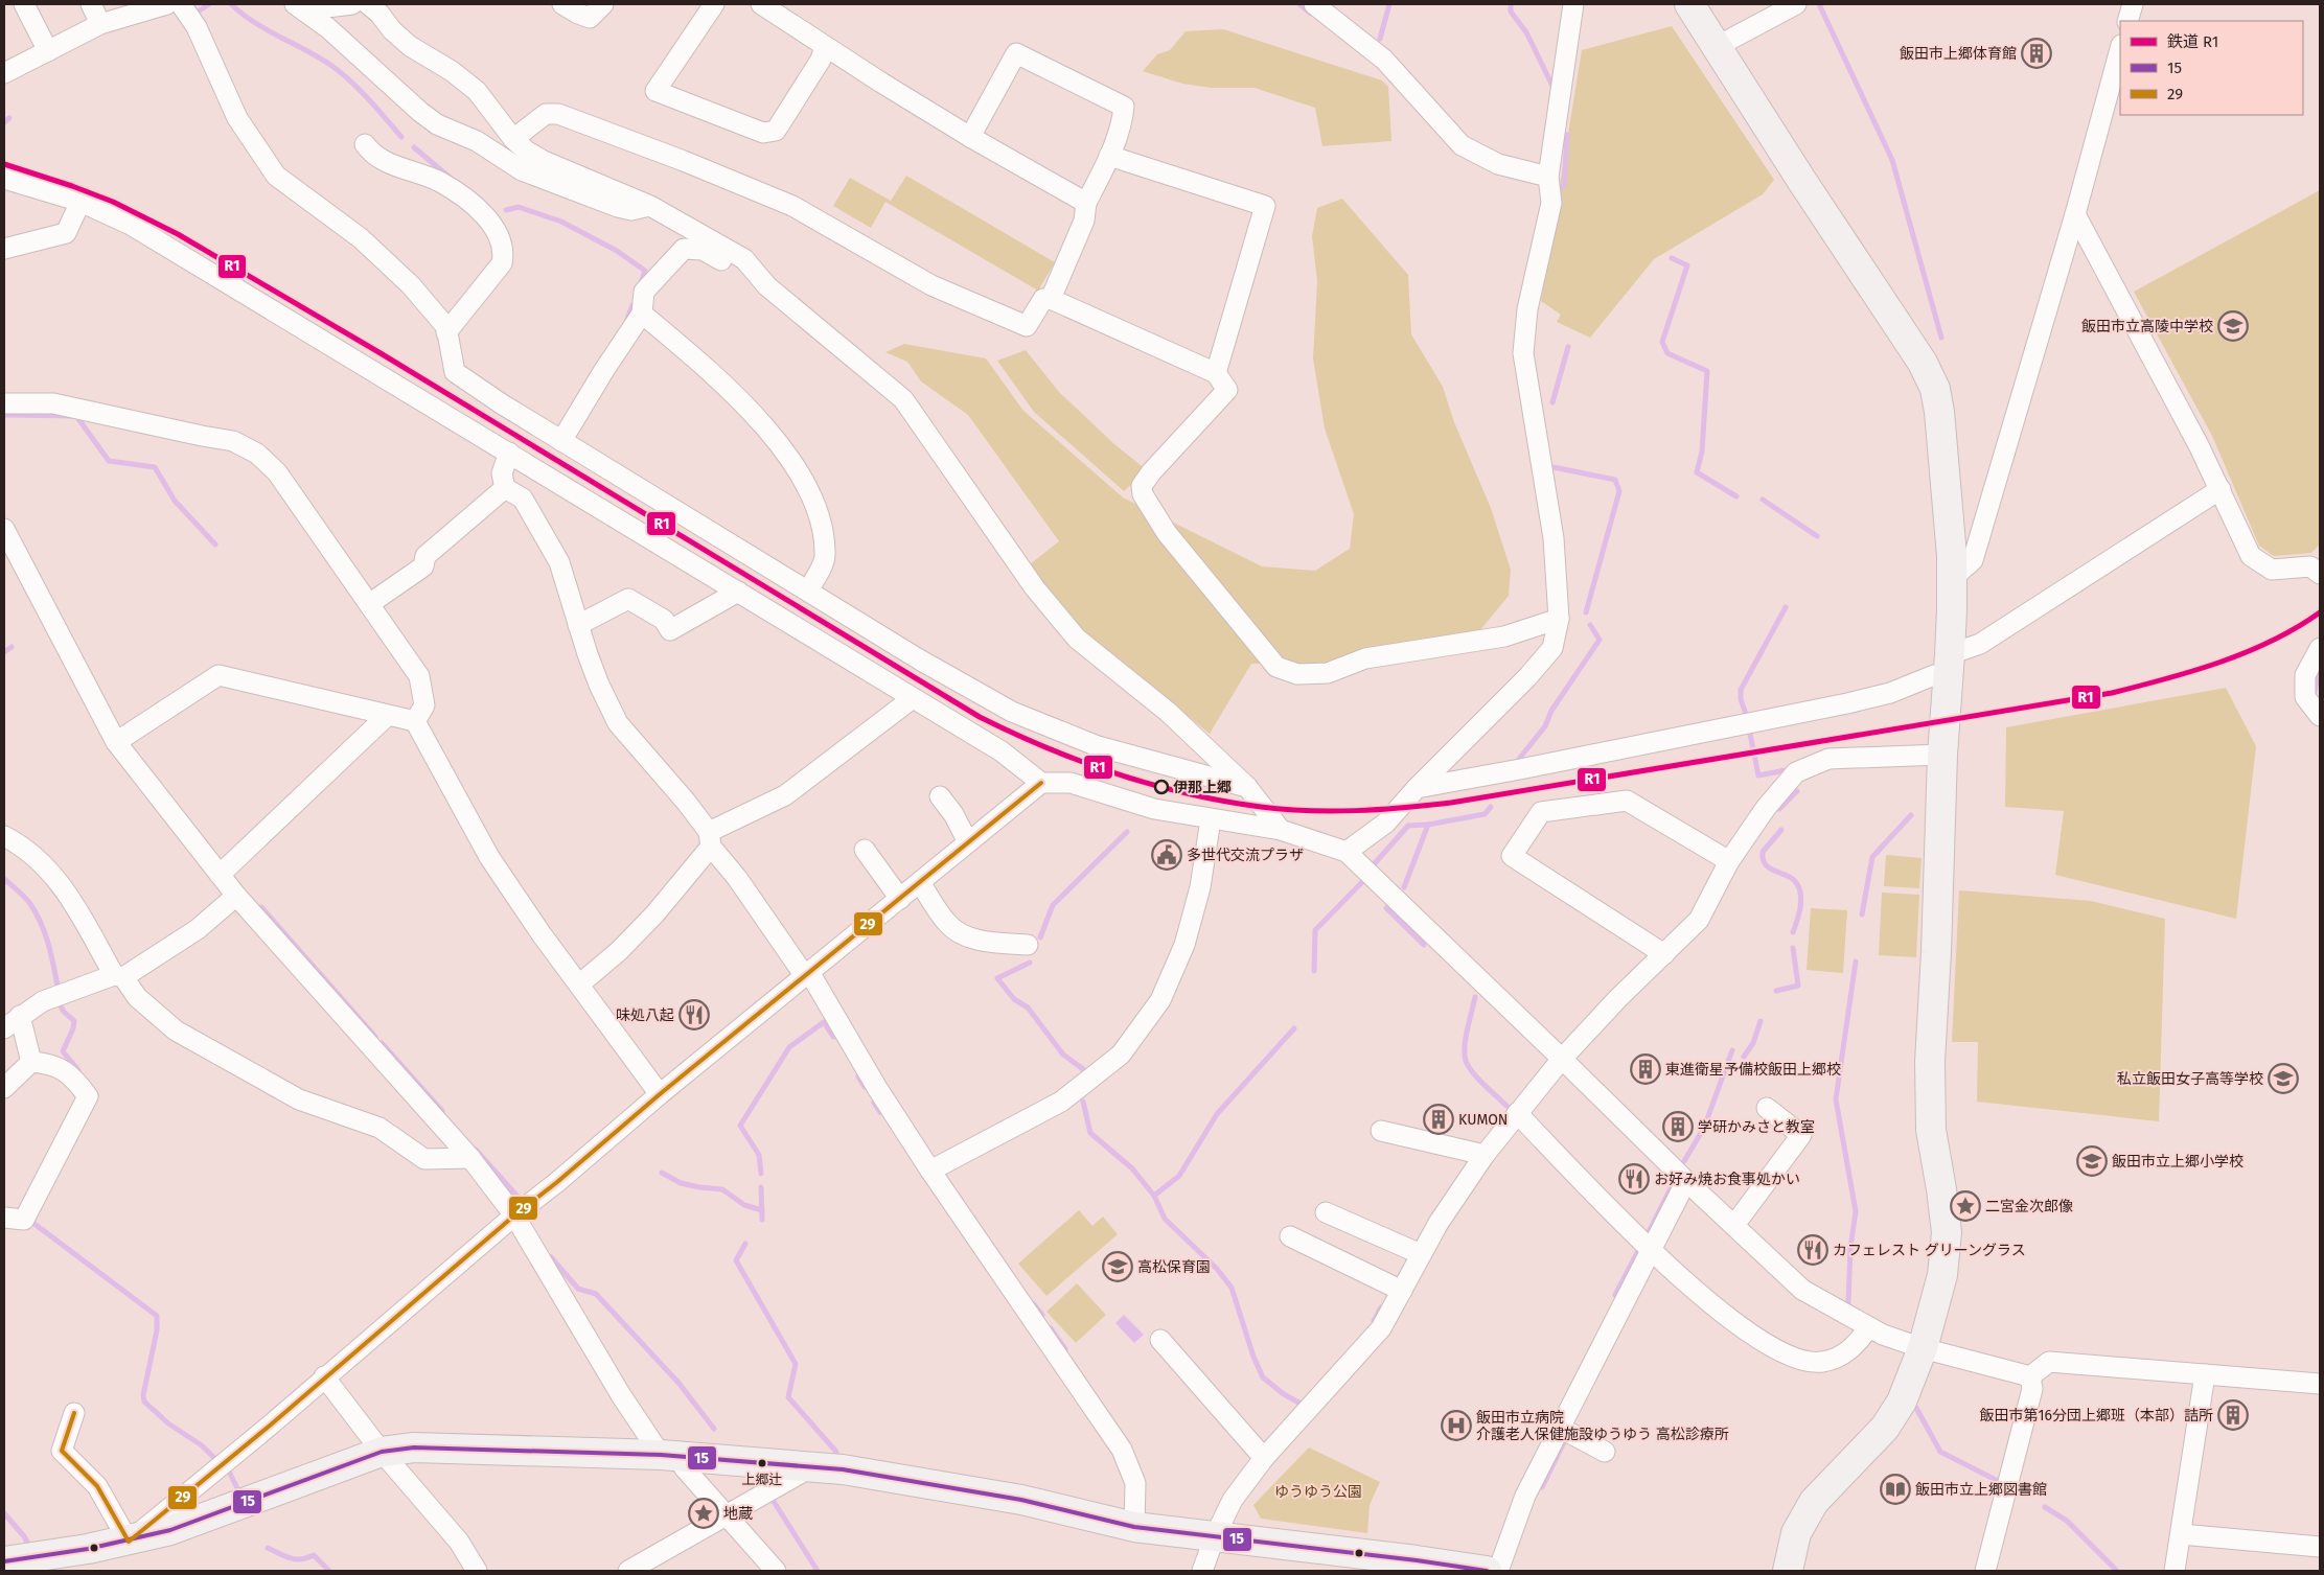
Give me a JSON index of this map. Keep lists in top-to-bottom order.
{
  "parks": ["ゆうゆう公園"],
  "places": {
    "building": [
      "飯田市上郷体育館",
      "東進衛星予備校飯田上郷校",
      "KUMON",
      "学研かみさと教室",
      "飯田市第16分団上郷班（本部）詰所"
    ],
    "school or university": [
      "飯田市立高陵中学校",
      "私立飯田女子高等学校",
      "飯田市立上郷小学校",
      "高松保育園"
    ],
    "other": ["伊那上郷", "上郷辻"],
    "public building": ["多世代交流プラザ"],
    "restaurant": ["味処八起", "お好み焼お食事処かい", "カフェレスト グリーングラス"],
    "place": ["二宮金次郎像", "地蔵"],
    "hospital": ["飯田市立病院 介護老人保健施設ゆうゆう 高松診療所"],
    "library": ["飯田市立上郷図書館"]
  },
  "lines": ["rail line R1", "transit line 29", "transit line 15"],
  "legend": ["鉄道 R1", "15", "29"]
}
